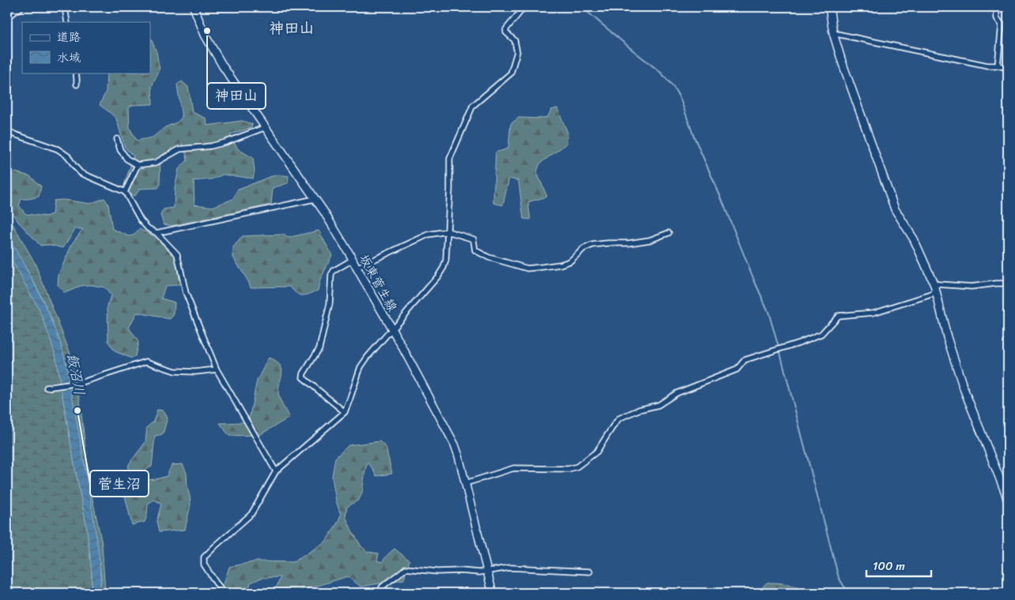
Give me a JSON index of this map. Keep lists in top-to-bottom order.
{
  "streets": {
    "main road": ["坂東菅生線"]
  },
  "districts": ["神田山"],
  "water": ["飯沼川"],
  "places": ["神田山", "菅生沼"],
  "legend": ["道路", "水域"],
  "scale_bar": "100 m"
}
